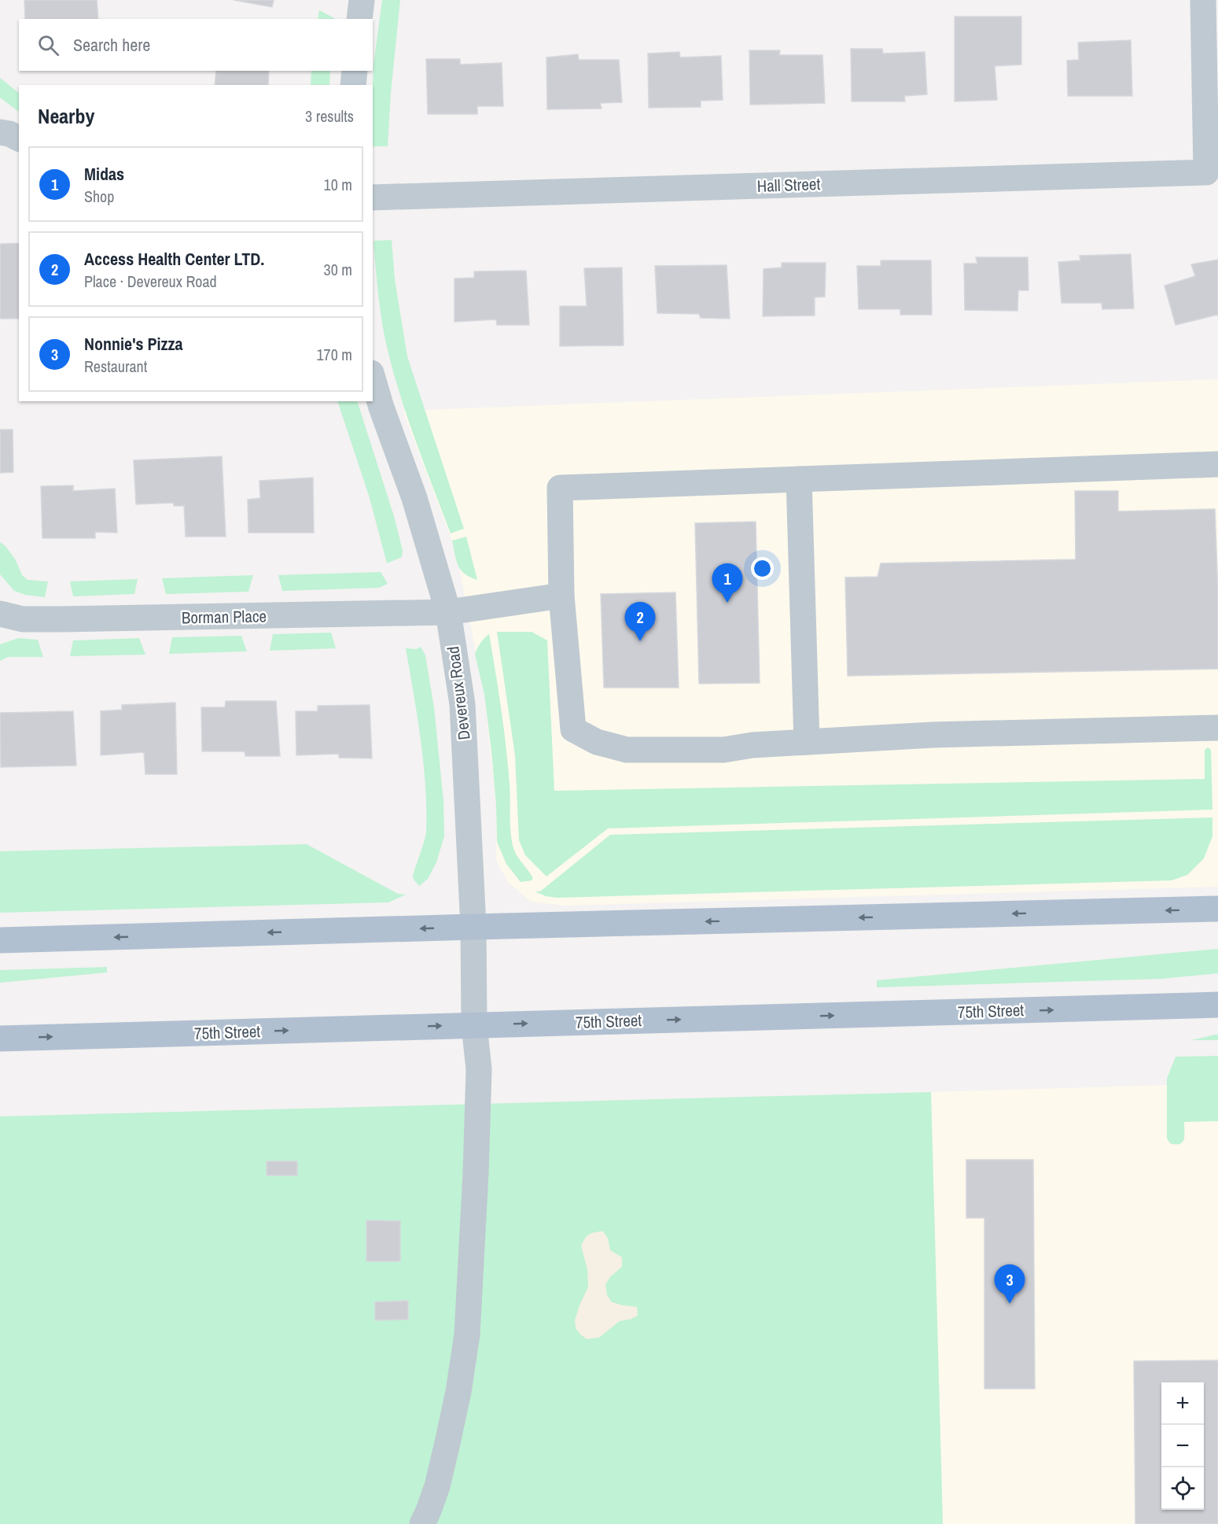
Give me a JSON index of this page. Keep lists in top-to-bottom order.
{
  "streets": {
    "main road": ["75th Street"],
    "street": ["Hall Street", "Borman Place", "Devereux Road"]
  },
  "crossings": [
    ["Borman Place", "Devereux Road"],
    ["Devereux Road", "75th Street"]
  ],
  "page": {
    "search": "Search here",
    "heading": ["Nearby", "3 results"],
    "list": [
      {
        "mark": "1",
        "name": "Midas",
        "note": "Shop",
        "value": "10 m"
      },
      {
        "mark": "2",
        "name": "Access Health Center LTD.",
        "note": "Place · Devereux Road",
        "value": "30 m"
      },
      {
        "mark": "3",
        "name": "Nonnie's Pizza",
        "note": "Restaurant",
        "value": "170 m"
      }
    ],
    "pins": ["1", "2", "3"],
    "map_buttons": ["+", "−"]
  }
}
